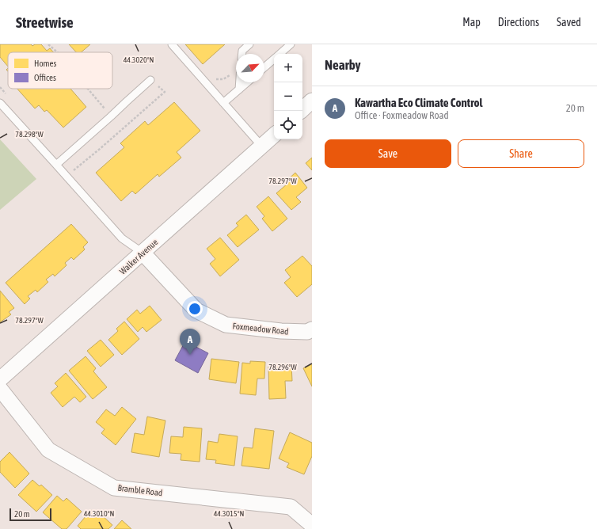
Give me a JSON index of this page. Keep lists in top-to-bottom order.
{
  "streets": {
    "street": ["Walker Avenue", "Foxmeadow Road", "Bramble Road"]
  },
  "crossings": [
    ["Walker Avenue", "Foxmeadow Road"]
  ],
  "legend": ["Homes", "Offices"],
  "scale_bar": "20 m",
  "north": "top right",
  "page": {
    "header": "Streetwise",
    "nav": ["Map", "Directions", "Saved"],
    "heading": "Nearby",
    "map_buttons": ["+", "−"],
    "list": [
      {
        "mark": "A",
        "name": "Kawartha Eco Climate Control",
        "note": "Office · Foxmeadow Road",
        "value": "20 m"
      }
    ],
    "buttons": ["Save", "Share"],
    "pins": "A",
    "scale": "20 m"
  },
  "coordinates": [
    "44.3020°N",
    "78.298°W",
    "78.297°W",
    "78.296°W",
    "44.3010°N",
    "44.3015°N"
  ]
}
